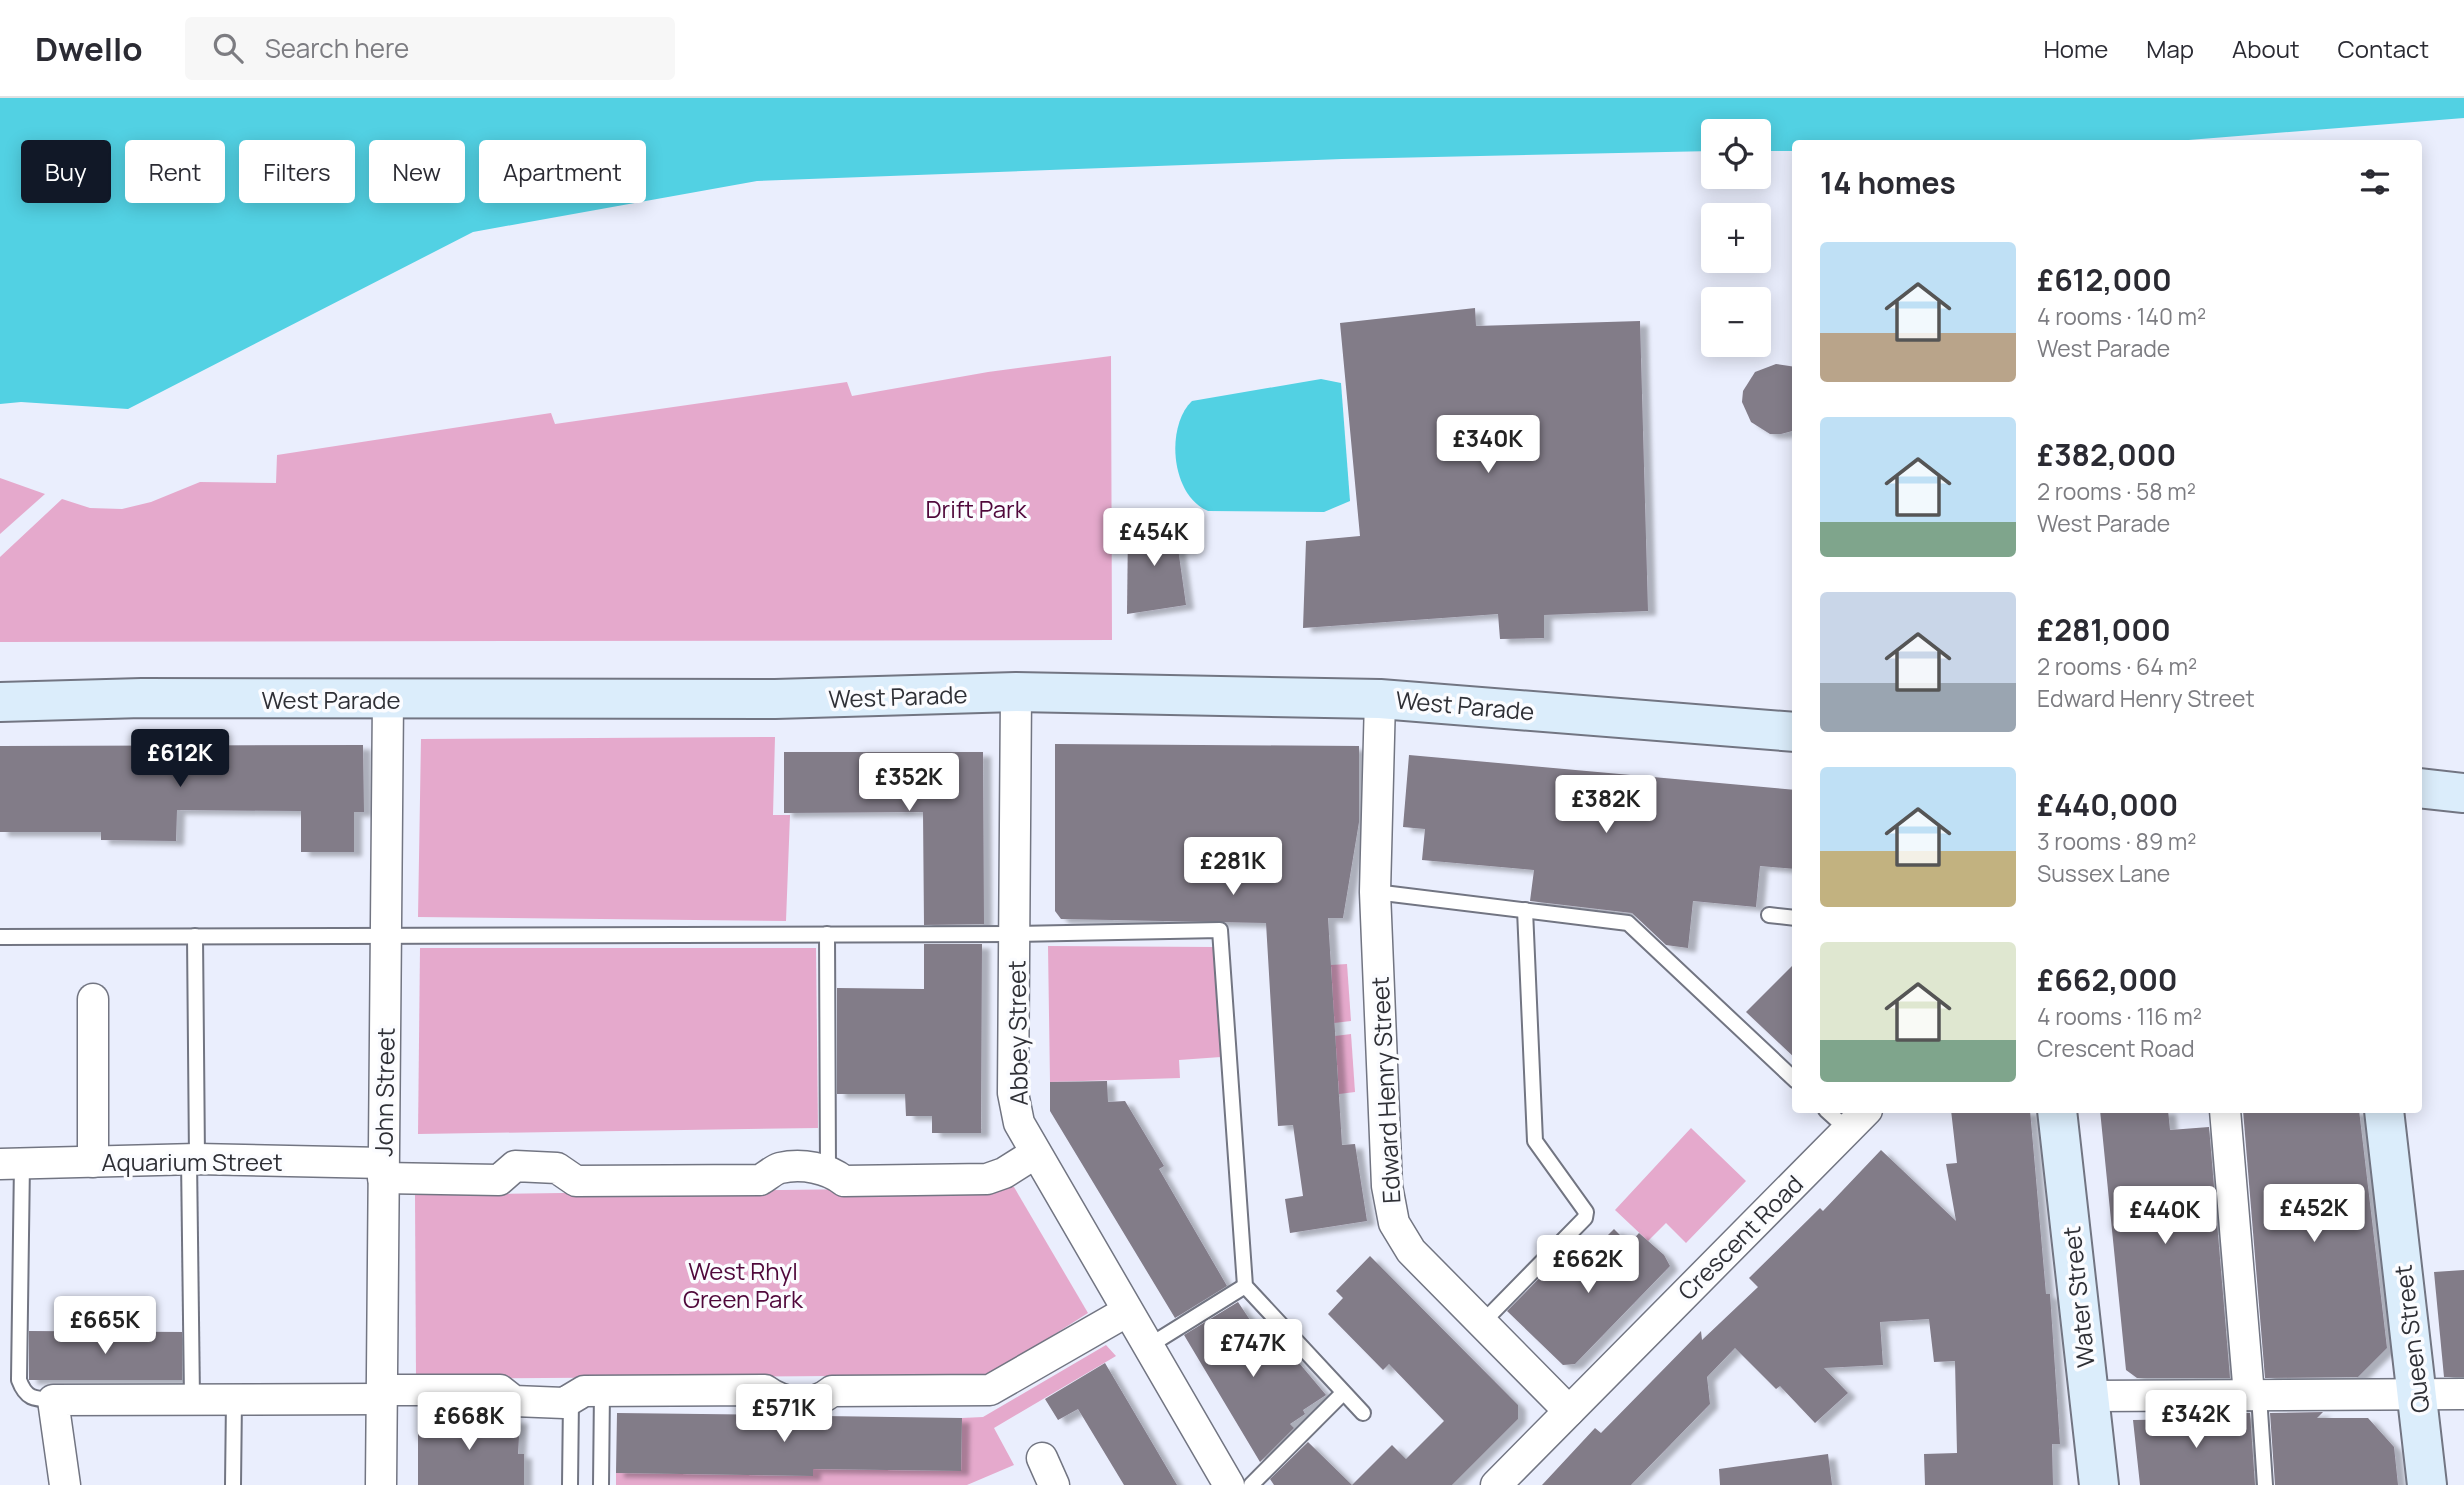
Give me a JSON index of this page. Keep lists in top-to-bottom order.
{
  "streets": {
    "main road": ["West Parade", "Water Street", "Queen Street"],
    "street": [
      "Abbey Street",
      "Edward Henry Street",
      "John Street",
      "Aquarium Street",
      "Crescent Road"
    ]
  },
  "crossings": [
    ["West Parade", "Abbey Street"],
    ["West Parade", "Edward Henry Street"],
    ["West Parade", "John Street"],
    ["Abbey Street", "Aquarium Street"],
    ["Edward Henry Street", "Crescent Road"],
    ["John Street", "Aquarium Street"]
  ],
  "parks": ["Drift Park", "West Rhyl Green Park"],
  "page": {
    "header": "Dwello",
    "search": "Search here",
    "nav": [
      "Home",
      "Map",
      "About",
      "Contact"
    ],
    "map_buttons": ["+", "−"],
    "chip": [
      "Buy",
      "Rent",
      "Filters",
      "New",
      "Apartment"
    ],
    "heading": "14 homes",
    "list": [
      {
        "name": "£612,000",
        "note": "4 rooms · 140 m² · West Parade"
      },
      {
        "name": "£382,000",
        "note": "2 rooms · 58 m² · West Parade"
      },
      {
        "name": "£281,000",
        "note": "2 rooms · 64 m² · Edward Henry Street"
      },
      {
        "name": "£440,000",
        "note": "3 rooms · 89 m² · Sussex Lane"
      },
      {
        "name": "£662,000",
        "note": "4 rooms · 116 m² · Crescent Road"
      }
    ],
    "price": [
      "£340K",
      "£454K",
      "£612K",
      "£352K",
      "£382K",
      "£281K",
      "£452K",
      "£440K",
      "£662K",
      "£665K",
      "£747K",
      "£571K",
      "£342K",
      "£668K"
    ]
  }
}
